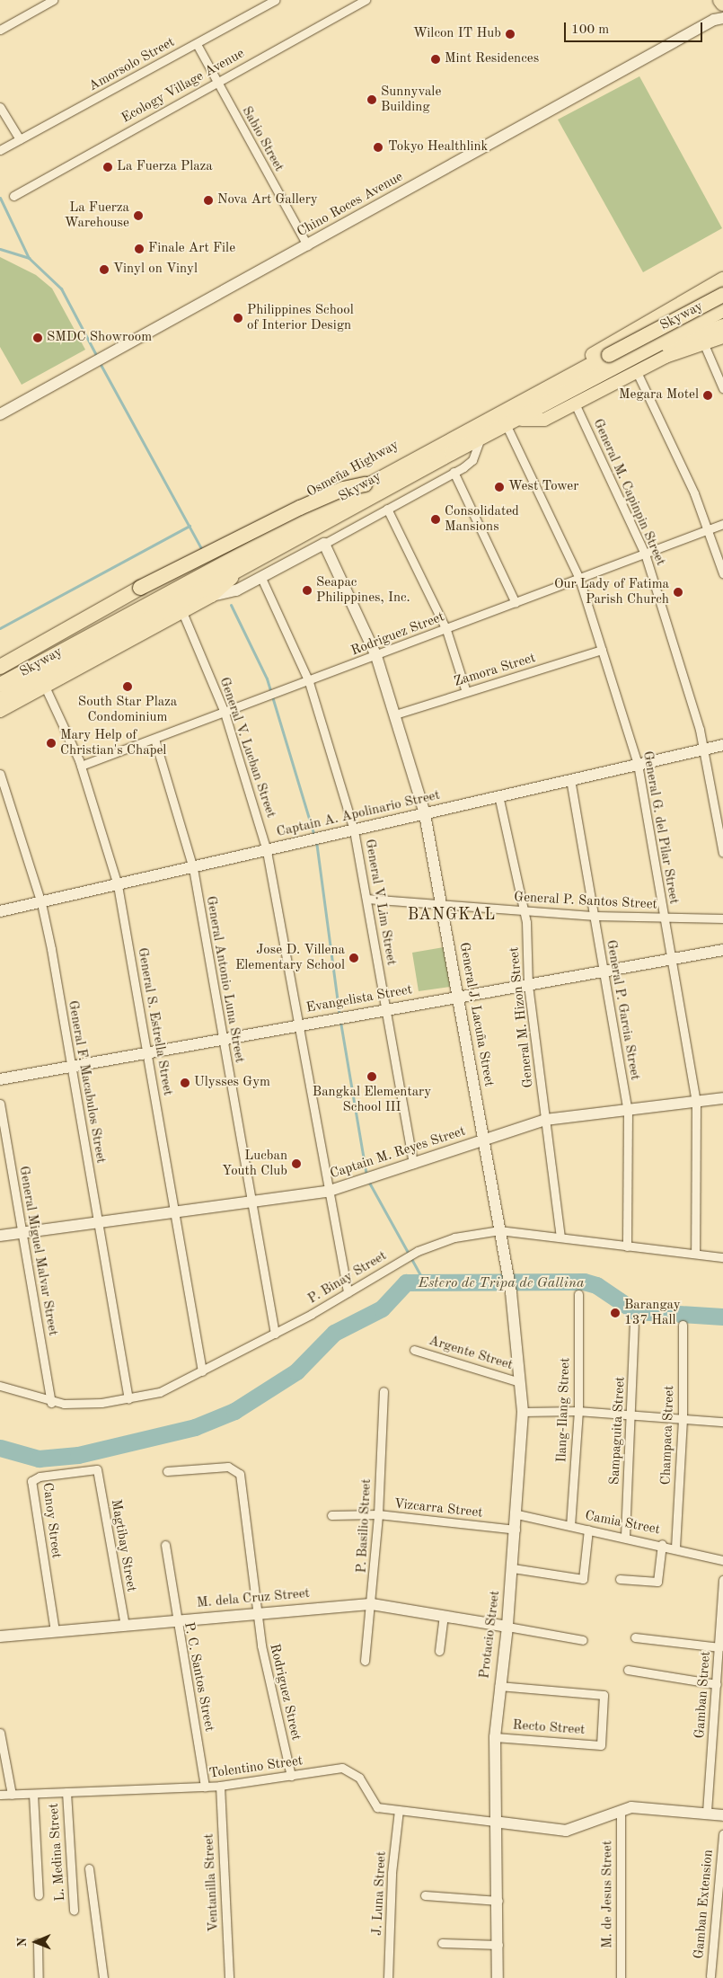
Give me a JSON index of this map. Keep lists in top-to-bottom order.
{
  "streets": {
    "highway": ["Skyway"],
    "main road": ["Osmeña Highway"],
    "street": [
      "Amorsolo Street",
      "Ecology Village Avenue",
      "Sabio Street",
      "Chino Roces Avenue",
      "General M. Capinpin Street",
      "Rodriguez Street",
      "Zamora Street",
      "General V. Lucban Street",
      "Captain A. Apolinario Street",
      "General G. del Pilar Street",
      "General P. Santos Street",
      "General V. Lim Street",
      "General Antonio Luna Street",
      "Evangelista Street",
      "General P. Garcia Street",
      "General J. Lacuña Street",
      "General M. Hizon Street",
      "General S. Estrella Street",
      "General F. Macabulos Street",
      "Captain M. Reyes Street",
      "General Miguel Malvar Street",
      "P. Binay Street",
      "Argente Street",
      "Ilang-Ilang Street",
      "Sampaguita Street",
      "Champaca Street",
      "Vizcarra Street",
      "Canoy Street",
      "Camia Street",
      "P. Basilio Street",
      "Magtibay Street",
      "M. dela Cruz Street",
      "Protacio Street",
      "P. C. Santos Street",
      "Gamban Street",
      "Recto Street",
      "Tolentino Street",
      "L. Medina Street",
      "Ventanilla Street",
      "J. Luna Street",
      "M. de Jesus Street",
      "Gamban Extension"
    ]
  },
  "crossings": [
    ["Amorsolo Street", "Sabio Street"],
    ["Ecology Village Avenue", "Sabio Street"],
    ["Sabio Street", "Chino Roces Avenue"],
    ["Skyway", "Osmeña Highway"],
    ["General M. Capinpin Street", "Rodriguez Street"],
    ["General M. Capinpin Street", "Captain A. Apolinario Street"],
    ["Rodriguez Street", "General V. Lucban Street"],
    ["Rodriguez Street", "General G. del Pilar Street"],
    ["Rodriguez Street", "General V. Lim Street"],
    ["Rodriguez Street", "General Antonio Luna Street"],
    ["Rodriguez Street", "General J. Lacuña Street"],
    ["Rodriguez Street", "General S. Estrella Street"],
    ["Rodriguez Street", "M. dela Cruz Street"],
    ["Rodriguez Street", "Tolentino Street"],
    ["Zamora Street", "General G. del Pilar Street"],
    ["Zamora Street", "General J. Lacuña Street"],
    ["General V. Lucban Street", "Captain A. Apolinario Street"],
    ["General V. Lucban Street", "Evangelista Street"],
    ["General V. Lucban Street", "Captain M. Reyes Street"],
    ["General V. Lucban Street", "P. Binay Street"],
    ["Captain A. Apolinario Street", "General G. del Pilar Street"],
    ["Captain A. Apolinario Street", "General V. Lim Street"],
    ["Captain A. Apolinario Street", "General Antonio Luna Street"],
    ["Captain A. Apolinario Street", "General P. Garcia Street"],
    ["Captain A. Apolinario Street", "General J. Lacuña Street"],
    ["Captain A. Apolinario Street", "General M. Hizon Street"],
    ["Captain A. Apolinario Street", "General S. Estrella Street"],
    ["Captain A. Apolinario Street", "General F. Macabulos Street"],
    ["General G. del Pilar Street", "General P. Santos Street"],
    ["General G. del Pilar Street", "Evangelista Street"],
    ["General G. del Pilar Street", "Captain M. Reyes Street"],
    ["General G. del Pilar Street", "P. Binay Street"],
    ["General P. Santos Street", "General V. Lim Street"],
    ["General P. Santos Street", "General P. Garcia Street"],
    ["General P. Santos Street", "General J. Lacuña Street"],
    ["General P. Santos Street", "General M. Hizon Street"],
    ["General V. Lim Street", "Evangelista Street"],
    ["General V. Lim Street", "Captain M. Reyes Street"],
    ["General Antonio Luna Street", "Evangelista Street"],
    ["General Antonio Luna Street", "Captain M. Reyes Street"],
    ["General Antonio Luna Street", "P. Binay Street"],
    ["Evangelista Street", "General P. Garcia Street"],
    ["Evangelista Street", "General J. Lacuña Street"],
    ["Evangelista Street", "General M. Hizon Street"],
    ["Evangelista Street", "General S. Estrella Street"],
    ["Evangelista Street", "General F. Macabulos Street"],
    ["General P. Garcia Street", "Captain M. Reyes Street"],
    ["General P. Garcia Street", "P. Binay Street"],
    ["General J. Lacuña Street", "Captain M. Reyes Street"],
    ["General J. Lacuña Street", "P. Binay Street"],
    ["General J. Lacuña Street", "Protacio Street"],
    ["General M. Hizon Street", "Captain M. Reyes Street"],
    ["General M. Hizon Street", "P. Binay Street"],
    ["General S. Estrella Street", "Captain M. Reyes Street"],
    ["General S. Estrella Street", "P. Binay Street"],
    ["General F. Macabulos Street", "Captain M. Reyes Street"],
    ["General F. Macabulos Street", "P. Binay Street"],
    ["Captain M. Reyes Street", "General Miguel Malvar Street"],
    ["General Miguel Malvar Street", "P. Binay Street"],
    ["Argente Street", "Protacio Street"],
    ["Ilang-Ilang Street", "Camia Street"],
    ["Sampaguita Street", "Camia Street"],
    ["Champaca Street", "Camia Street"],
    ["Vizcarra Street", "P. Basilio Street"],
    ["Vizcarra Street", "Protacio Street"],
    ["Canoy Street", "Magtibay Street"],
    ["Canoy Street", "M. dela Cruz Street"],
    ["Camia Street", "Protacio Street"],
    ["P. Basilio Street", "M. dela Cruz Street"],
    ["Magtibay Street", "M. dela Cruz Street"],
    ["M. dela Cruz Street", "Protacio Street"],
    ["M. dela Cruz Street", "P. C. Santos Street"],
    ["Protacio Street", "Recto Street"],
    ["Protacio Street", "Tolentino Street"],
    ["P. C. Santos Street", "Tolentino Street"],
    ["Tolentino Street", "L. Medina Street"],
    ["Tolentino Street", "Ventanilla Street"],
    ["Tolentino Street", "J. Luna Street"]
  ],
  "districts": ["BANGKAL"],
  "water": ["Estero de Tripa de Gallina"],
  "places": [
    "Wilcon IT Hub",
    "Mint Residences",
    "Sunnyvale Building",
    "Tokyo Healthlink",
    "La Fuerza Plaza",
    "Nova Art Gallery",
    "La Fuerza Warehouse",
    "Finale Art File",
    "Vinyl on Vinyl",
    "Philippines School of Interior Design",
    "SMDC Showroom",
    "Megara Motel",
    "West Tower",
    "Consolidated Mansions",
    "Seapac Philippines, Inc.",
    "Our Lady of Fatima Parish Church",
    "South Star Plaza Condominium",
    "Mary Help of Christian's Chapel",
    "Jose D. Villena Elementary School",
    "Bangkal Elementary School III",
    "Ulysses Gym",
    "Lucban Youth Club",
    "Barangay 137 Hall"
  ],
  "scale_bar": "100 m",
  "north": "left"
}
